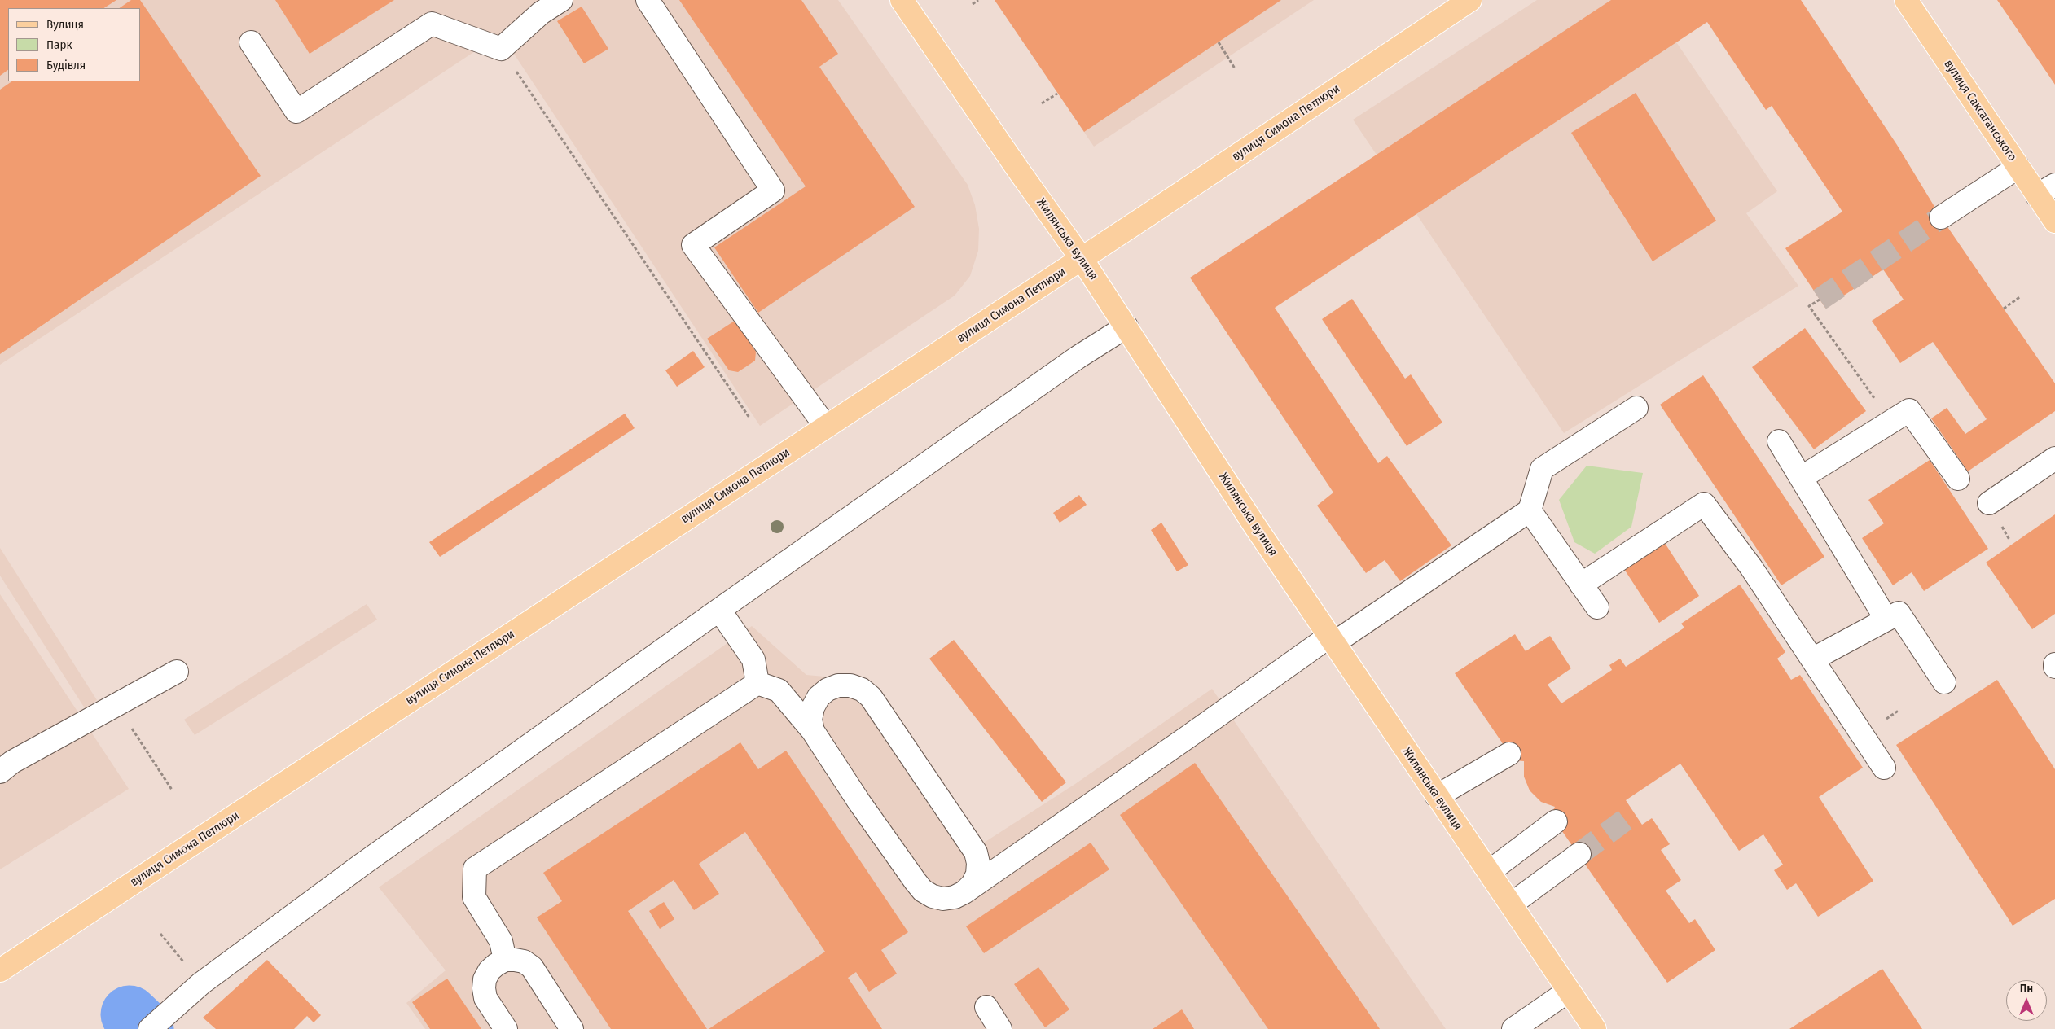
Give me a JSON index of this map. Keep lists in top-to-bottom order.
{
  "streets": {
    "main road": ["вулиця Саксаганського", "вулиця Симона Петлюри", "Жилянська вулиця"]
  },
  "crossings": [
    ["вулиця Симона Петлюри", "Жилянська вулиця"]
  ],
  "legend": ["Вулиця", "Парк", "Будівля"],
  "north": "top"
}
